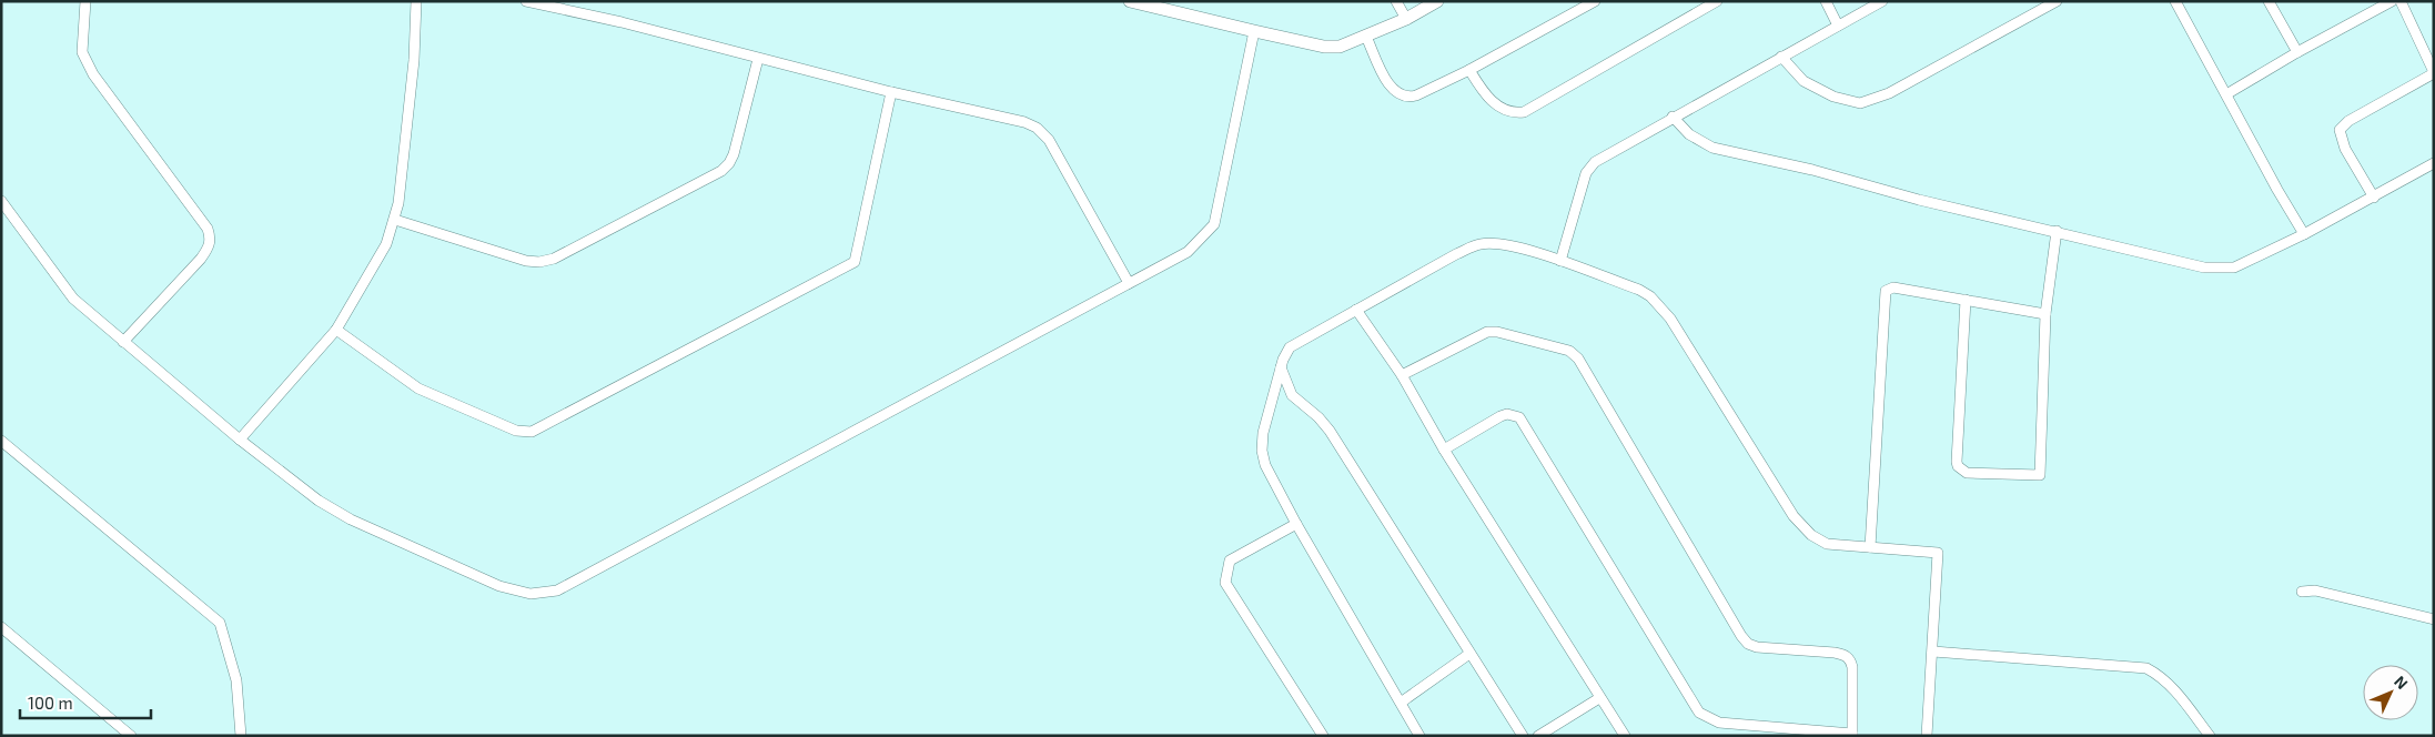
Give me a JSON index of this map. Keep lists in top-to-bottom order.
{
  "scale_bar": "100 m",
  "north": "top right"
}
